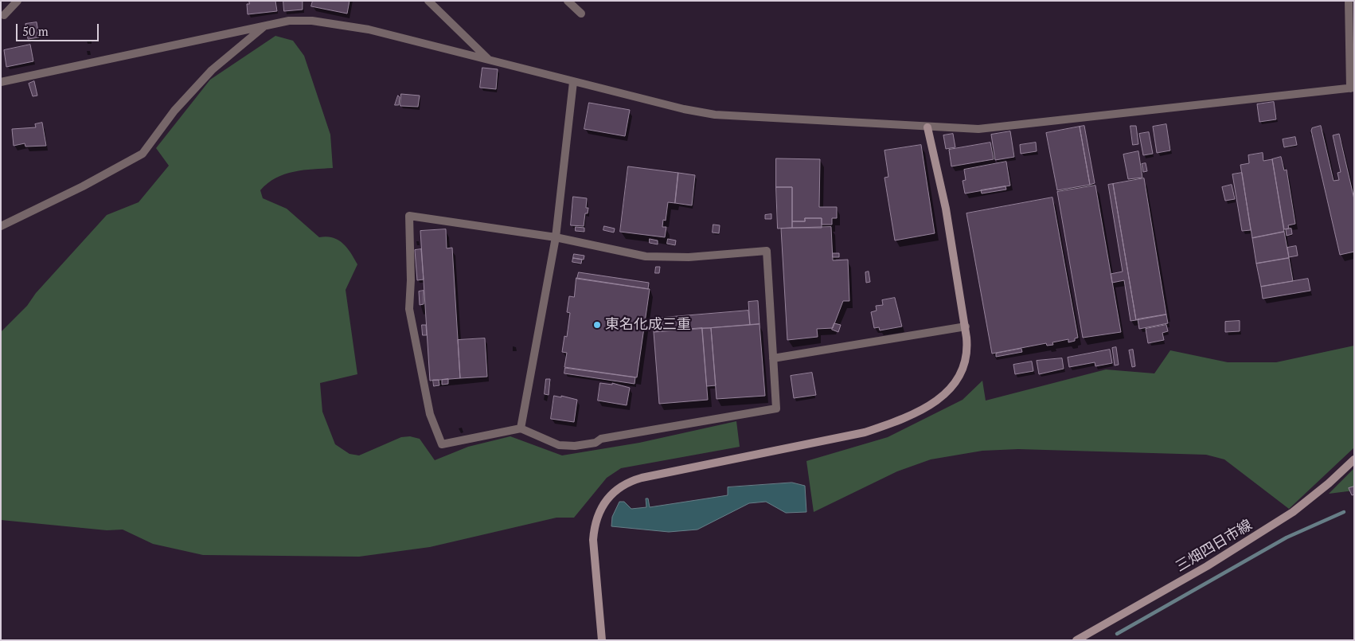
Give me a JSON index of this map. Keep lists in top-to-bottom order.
{
  "streets": {
    "street": ["三畑四日市線"]
  },
  "places": ["東名化成三重"],
  "scale_bar": "50 m"
}
